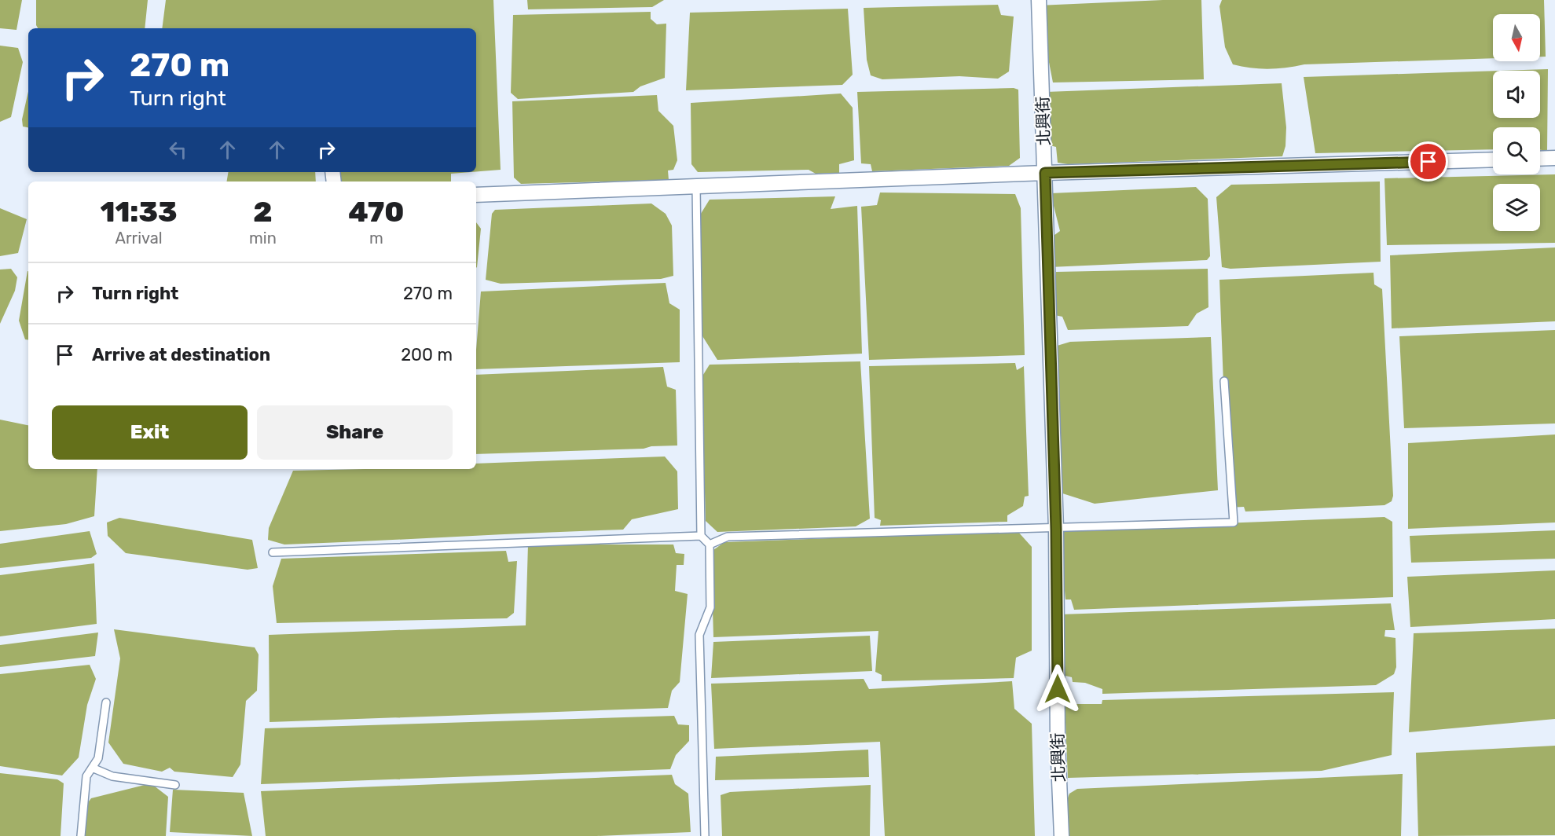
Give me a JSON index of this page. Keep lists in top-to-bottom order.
{
  "streets": {
    "street": ["北興街"]
  },
  "north": "bottom",
  "page": {
    "turn": ["270 m", "Turn right"],
    "eta": [
      "11:33",
      "Arrival",
      "2",
      "min",
      "470",
      "m"
    ],
    "list": [
      {
        "name": "Turn right",
        "value": "270 m"
      },
      {
        "name": "Arrive at destination",
        "value": "200 m"
      }
    ],
    "buttons": ["Exit", "Share"]
  }
}
